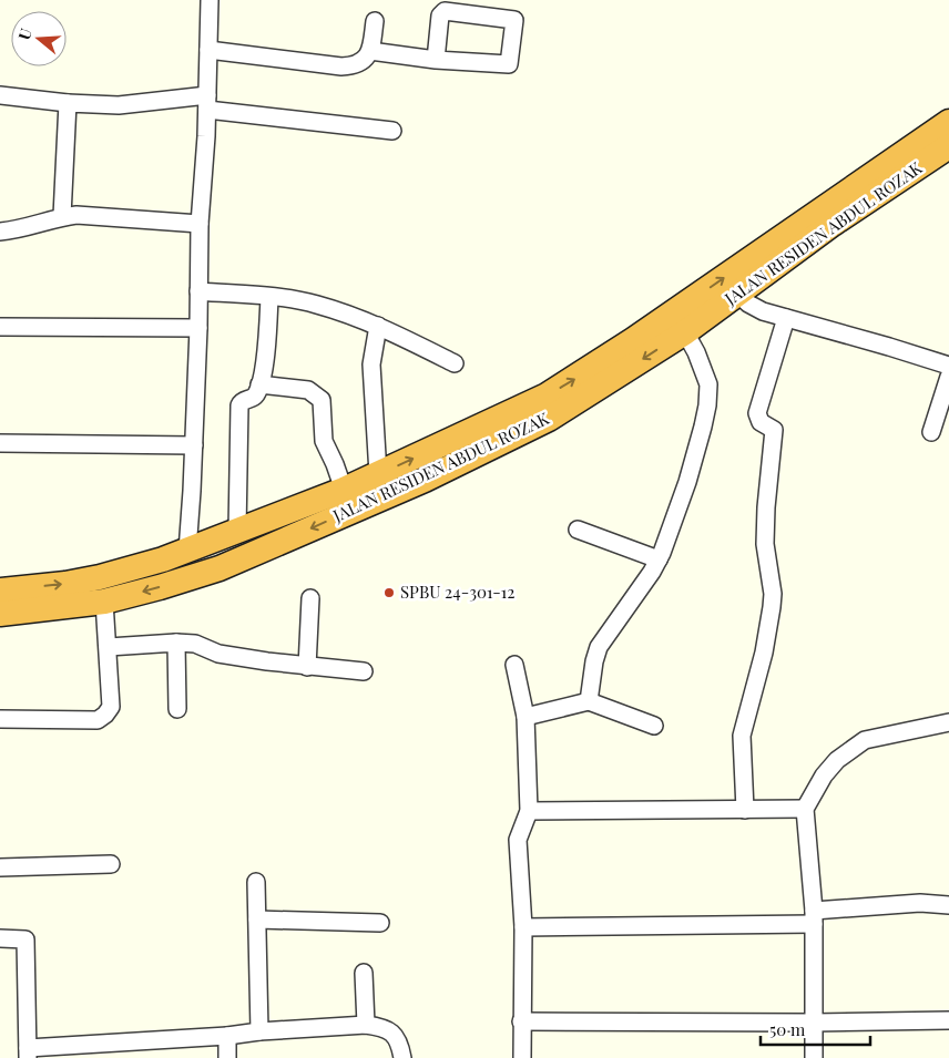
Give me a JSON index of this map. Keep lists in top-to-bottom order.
{
  "streets": {
    "highway": ["JALAN RESIDEN ABDUL ROZAK"]
  },
  "places": ["SPBU 24-301-12"],
  "scale_bar": "50 m",
  "north": "left"
}
